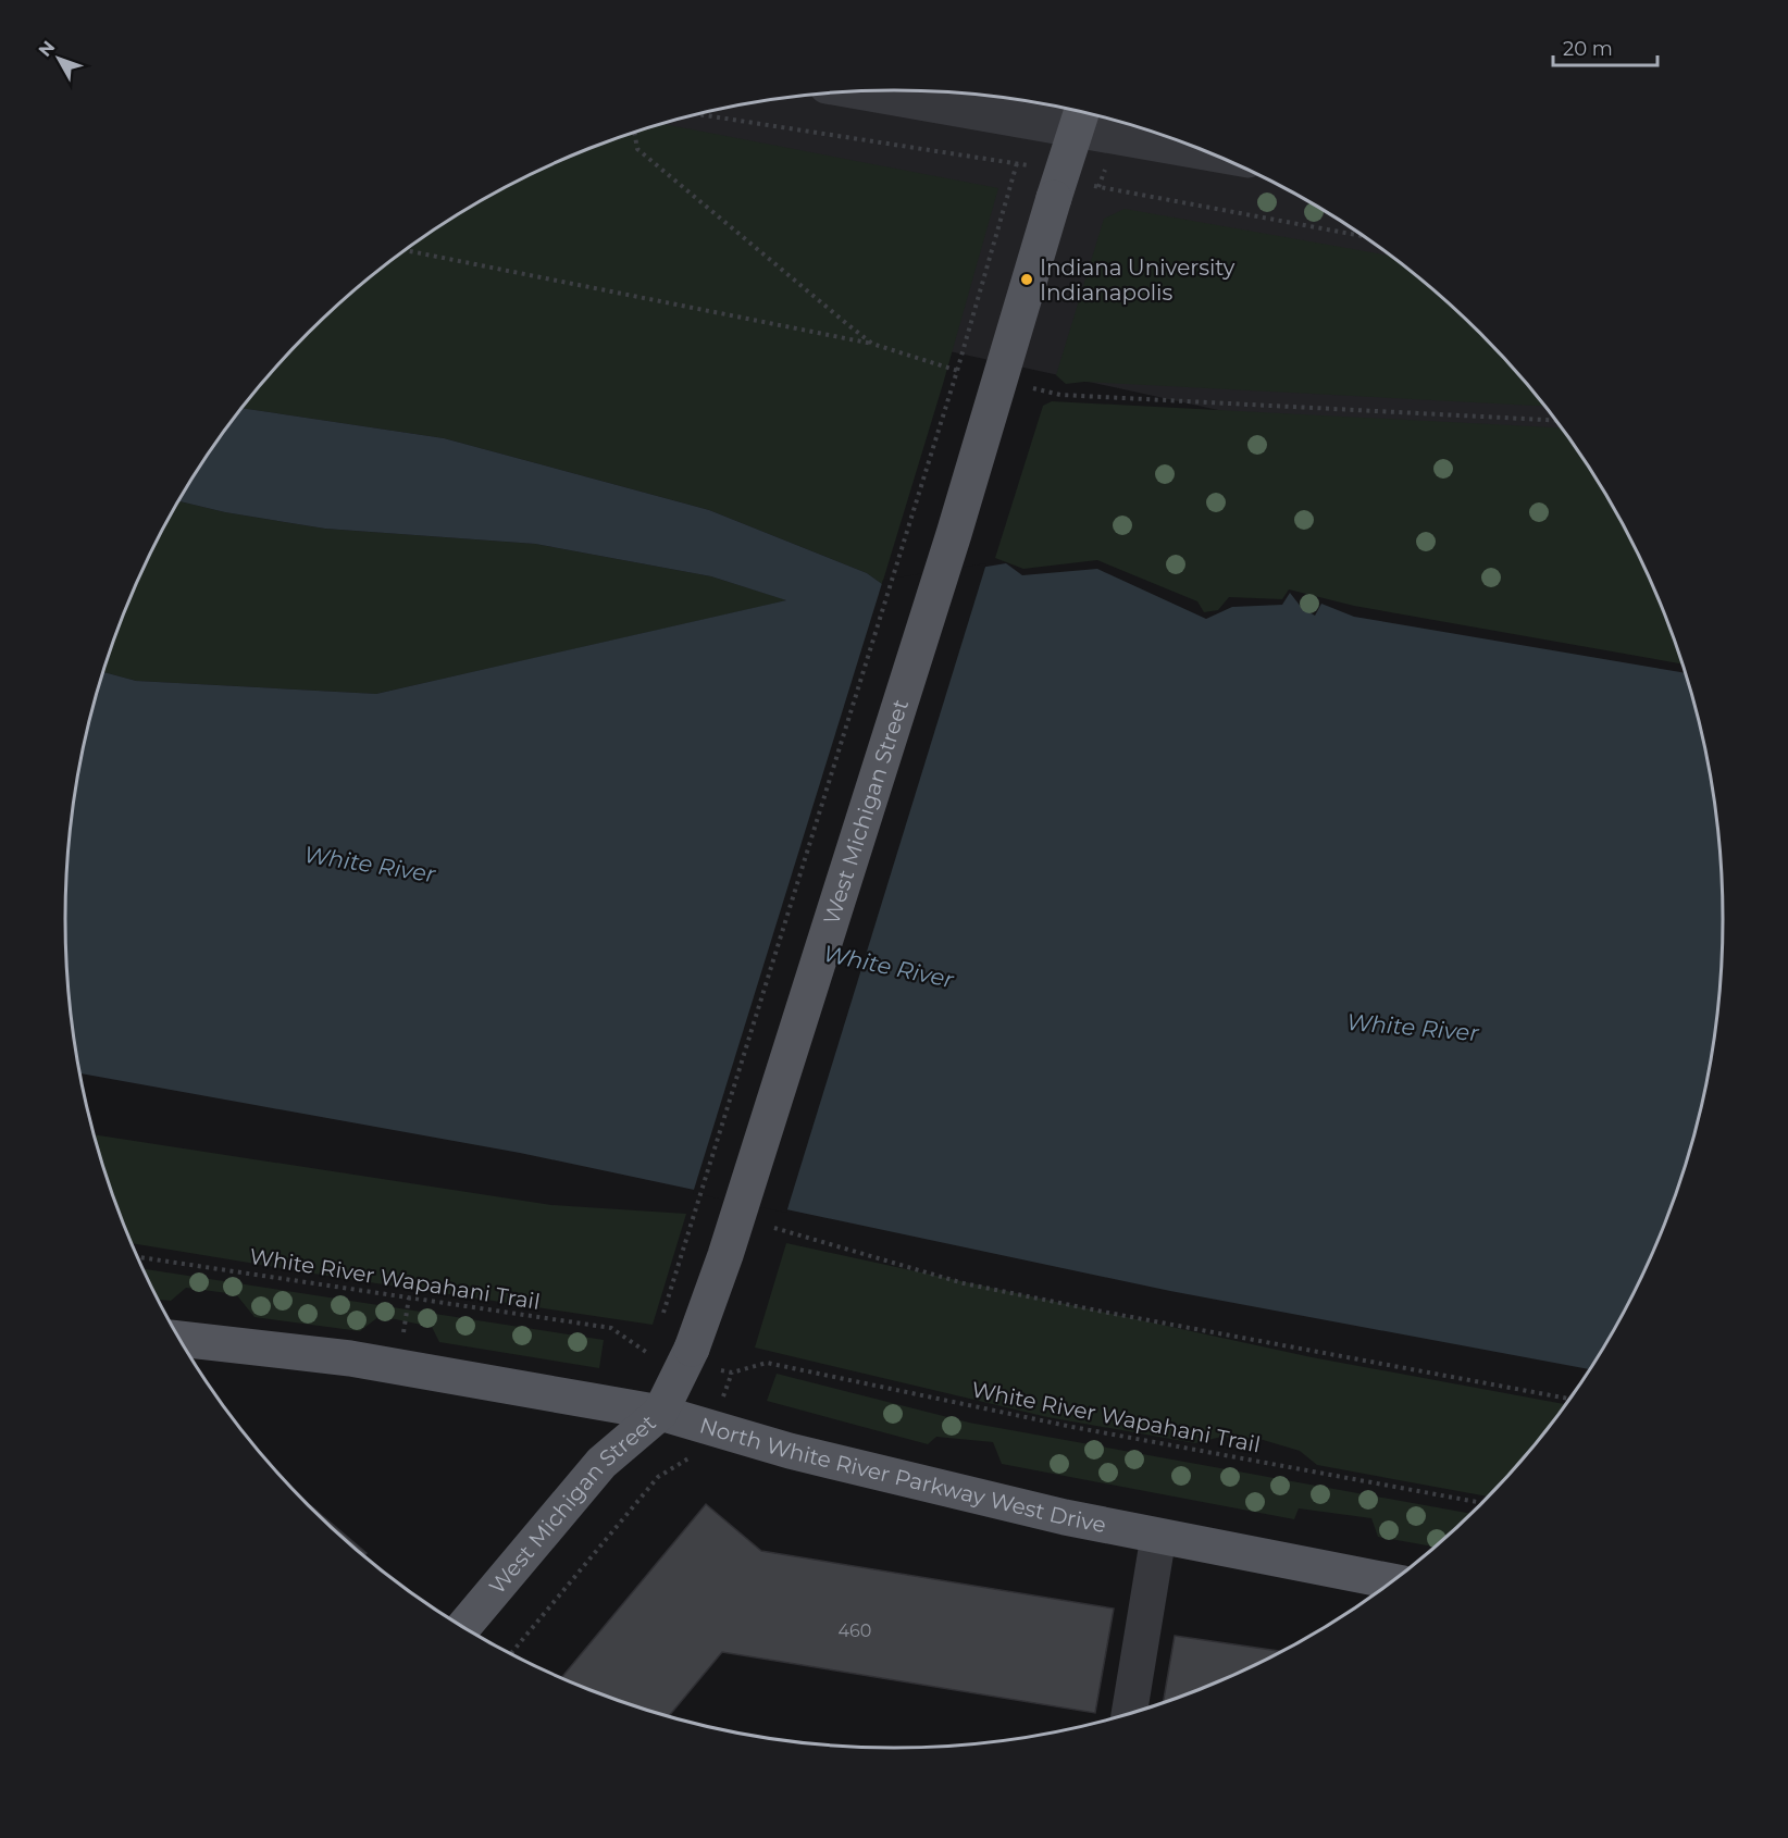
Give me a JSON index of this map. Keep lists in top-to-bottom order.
{
  "streets": {
    "main road": ["West Michigan Street", "North White River Parkway West Drive"],
    "path": ["White River Wapahani Trail"]
  },
  "crossings": [
    ["West Michigan Street", "North White River Parkway West Drive"]
  ],
  "water": ["White River"],
  "places": ["Indiana University Indianapolis"],
  "house_numbers": ["460"],
  "scale_bar": "20 m",
  "north": "top left"
}
